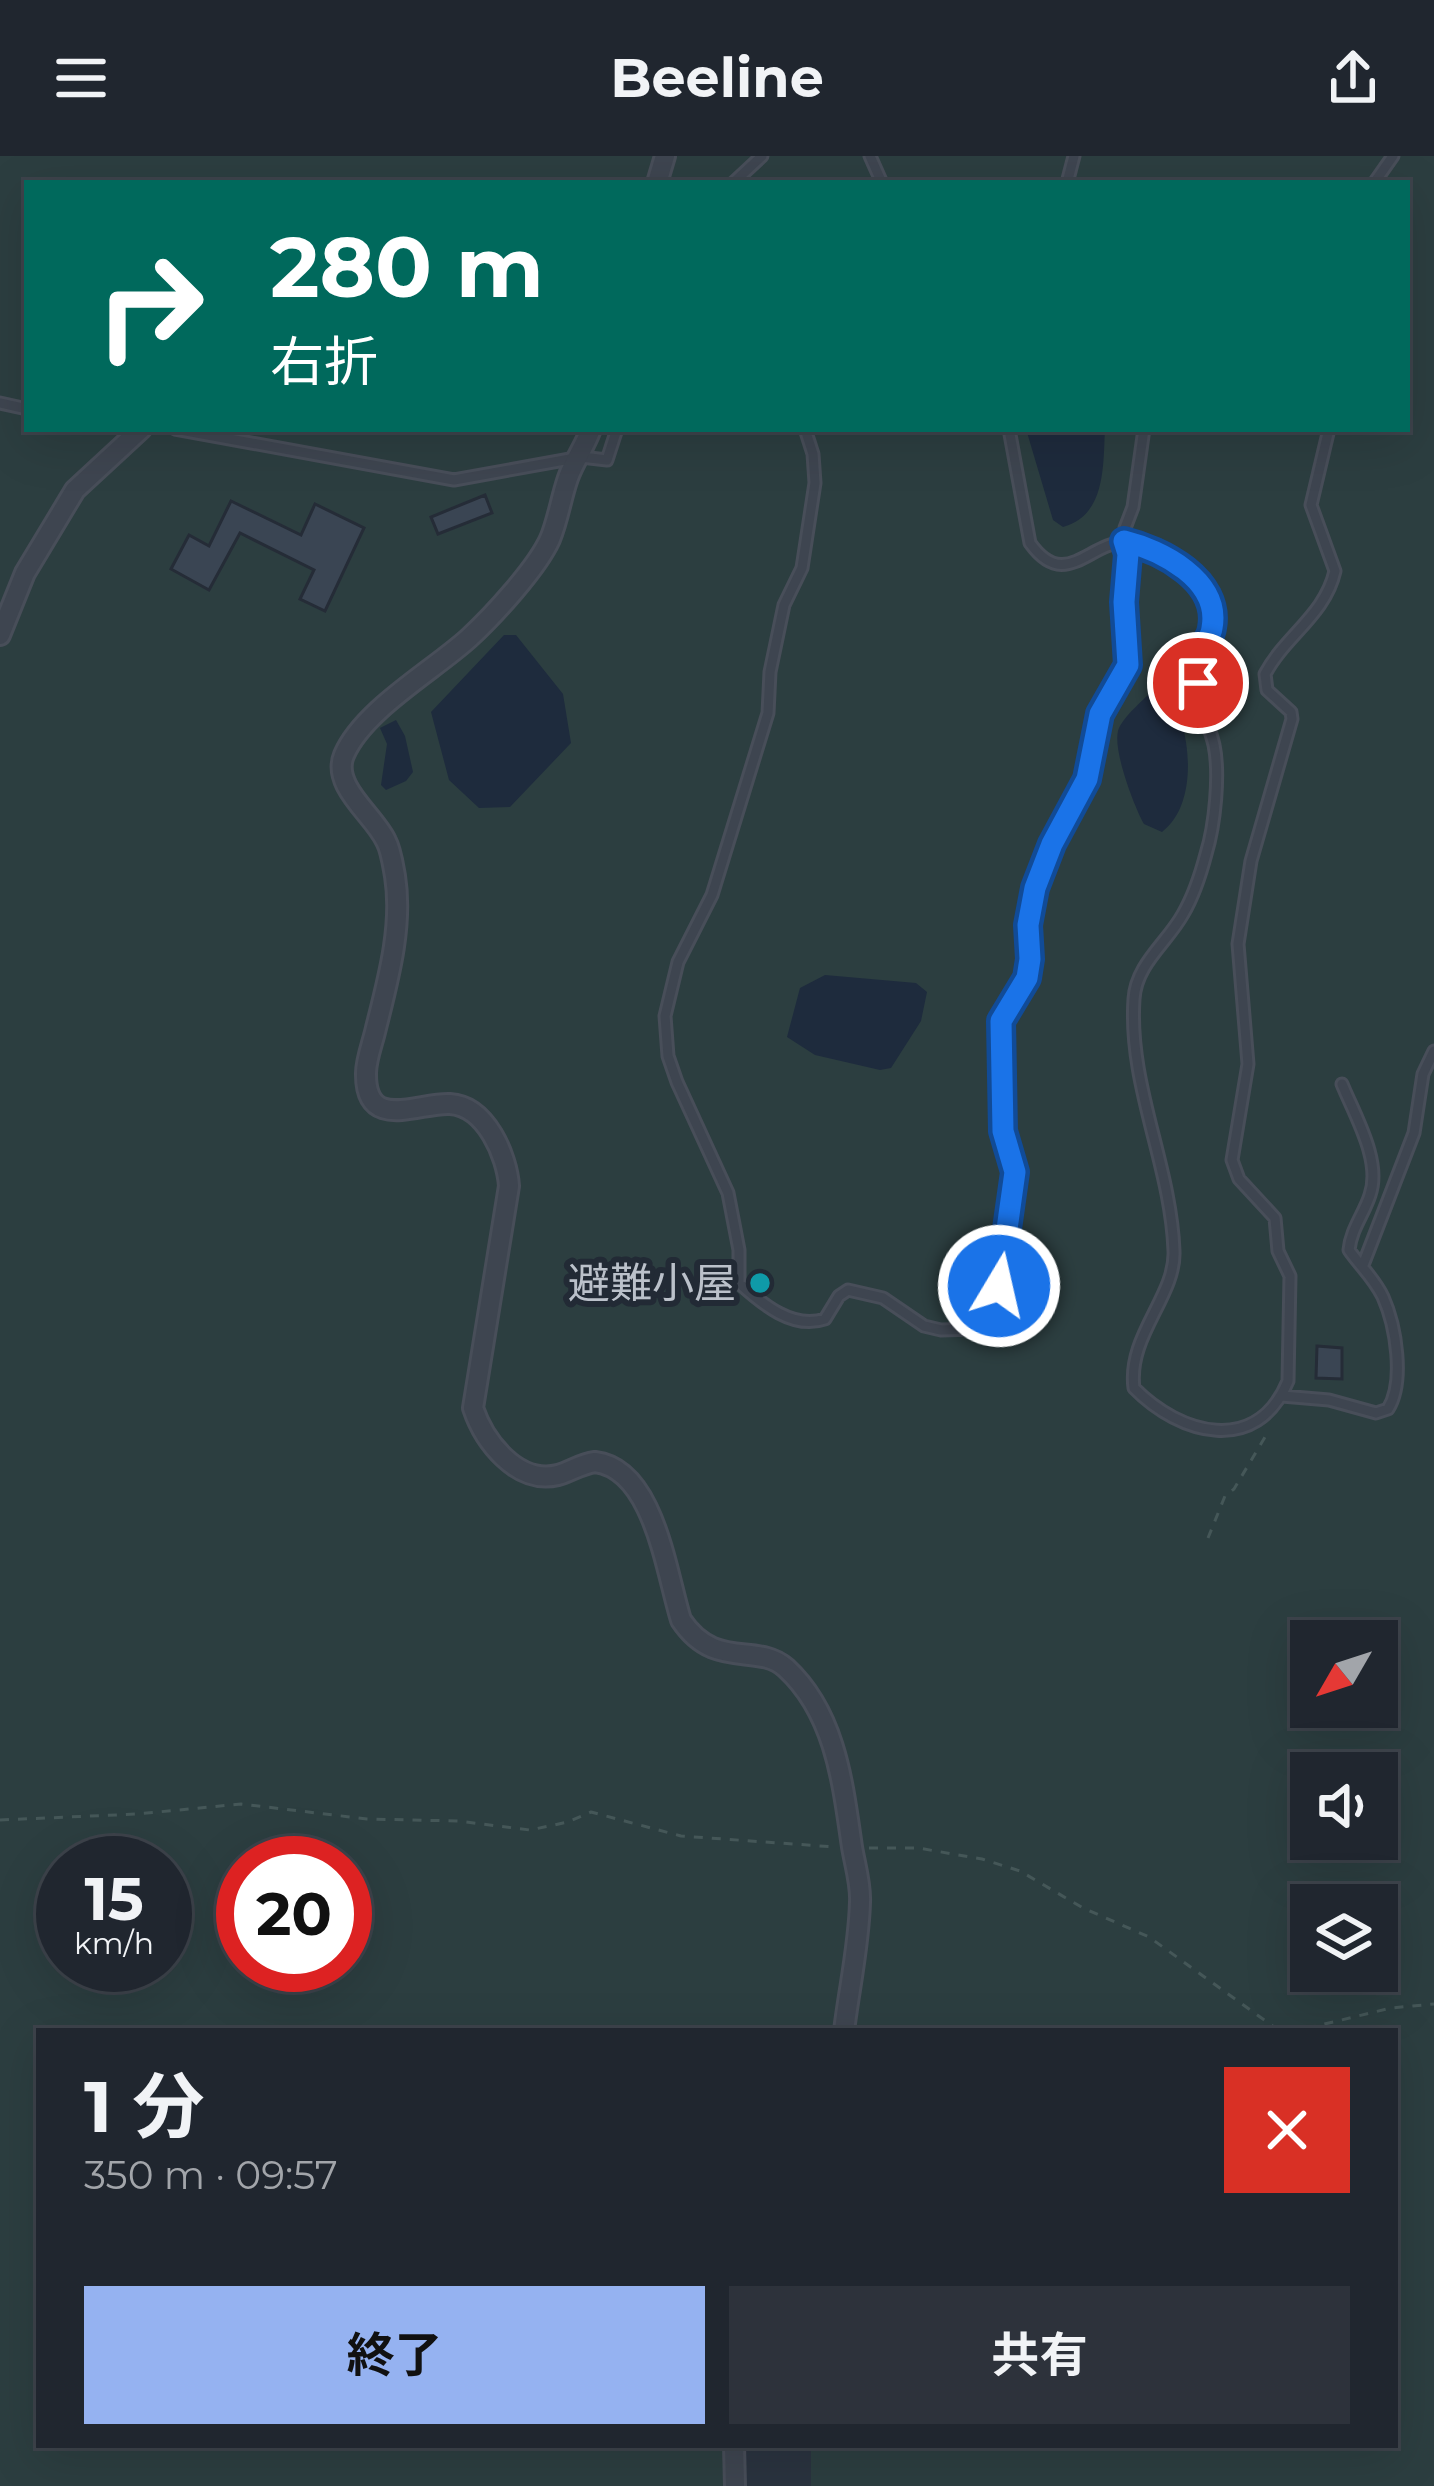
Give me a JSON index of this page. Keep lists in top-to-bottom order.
{
  "places": ["避難小屋"],
  "north": "bottom left",
  "page": {
    "header": "Beeline",
    "turn": ["280 m", "右折"],
    "speed": "15 km/h",
    "limit": "20",
    "heading": ["1 分", "350 m · 09:57"],
    "buttons": ["終了", "共有"]
  }
}
